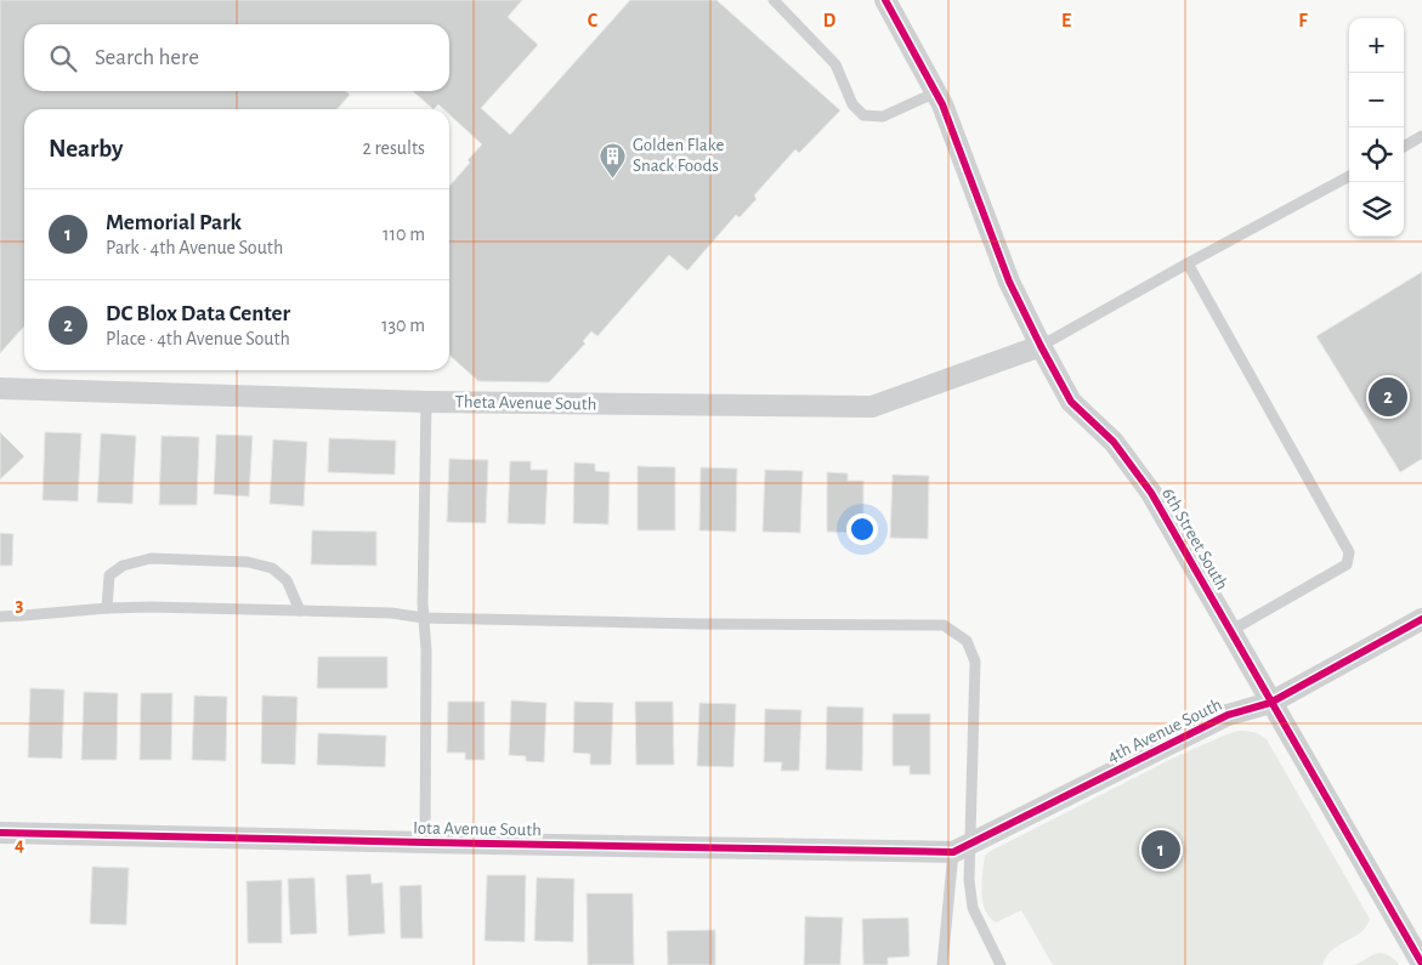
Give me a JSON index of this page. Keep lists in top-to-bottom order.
{
  "streets": {
    "street": [
      "Theta Avenue South",
      "6th Street South",
      "4th Avenue South",
      "Iota Avenue South"
    ]
  },
  "crossings": [
    ["Theta Avenue South", "6th Street South"],
    ["6th Street South", "4th Avenue South"],
    ["4th Avenue South", "Iota Avenue South"]
  ],
  "places": {
    "building": ["Golden Flake Snack Foods"]
  },
  "page": {
    "map_buttons": ["+", "−"],
    "search": "Search here",
    "heading": ["Nearby", "2 results"],
    "list": [
      {
        "mark": "1",
        "name": "Memorial Park",
        "note": "Park · 4th Avenue South",
        "value": "110 m"
      },
      {
        "mark": "2",
        "name": "DC Blox Data Center",
        "note": "Place · 4th Avenue South",
        "value": "130 m"
      }
    ],
    "pins": ["2", "1"]
  },
  "grid": {
    "columns": [
      "C",
      "D",
      "E",
      "F"
    ],
    "rows": ["3", "4"]
  }
}
